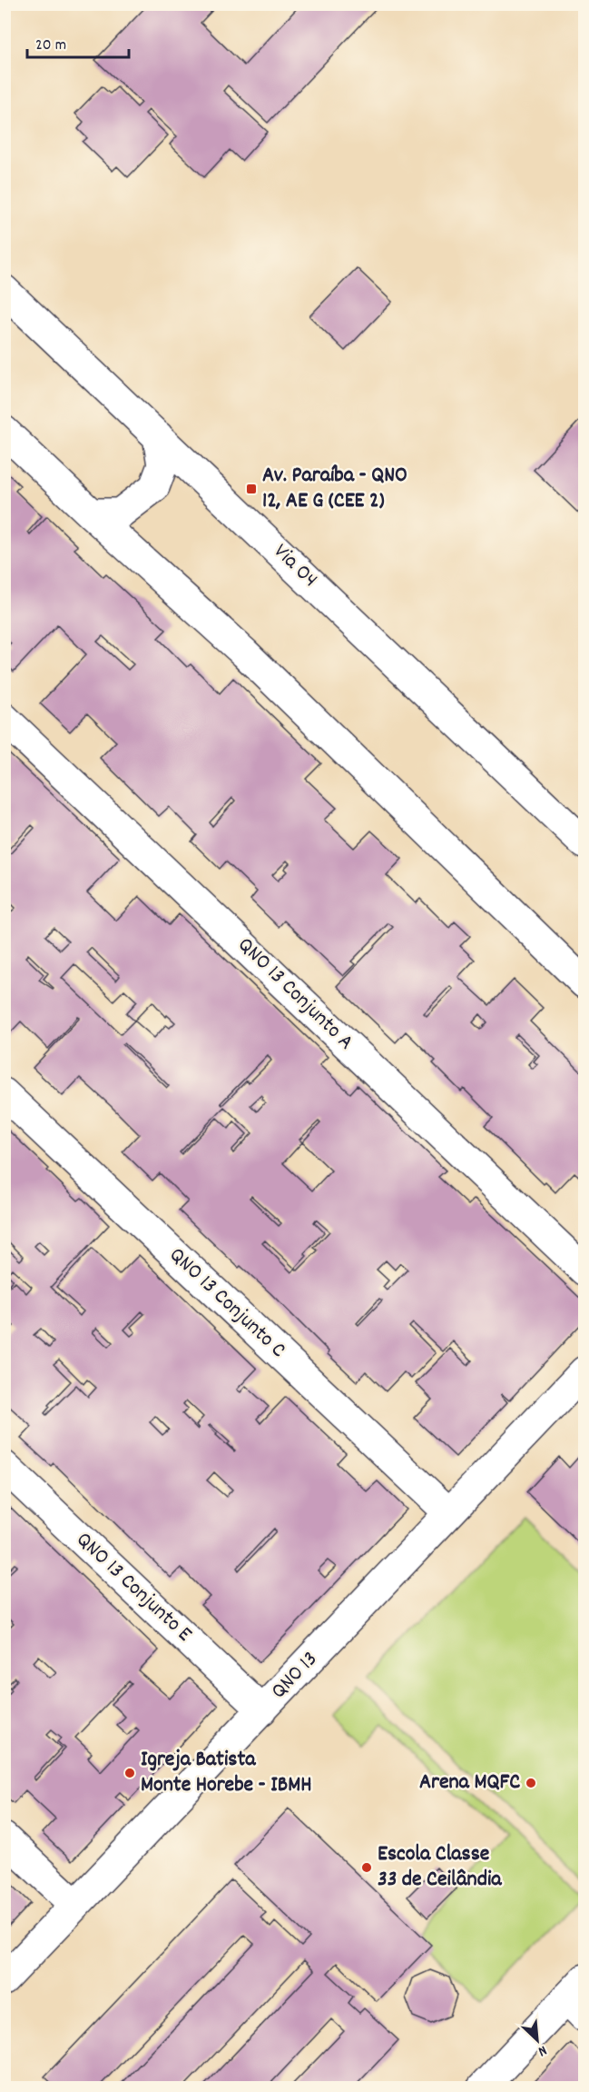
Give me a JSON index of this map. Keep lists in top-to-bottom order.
{
  "streets": {
    "street": [
      "Via O4",
      "QNO 13 Conjunto A",
      "QNO 13 Conjunto C",
      "QNO 13 Conjunto E",
      "QNO 13"
    ]
  },
  "crossings": [
    ["QNO 13 Conjunto C", "QNO 13"],
    ["QNO 13 Conjunto E", "QNO 13"]
  ],
  "places": {
    "transit": ["Av. Paraíba - QNO 12, AE G (CEE 2)"],
    "other": ["Igreja Batista Monte Horebe - IBMH", "Arena MQFC", "Escola Classe 33 de Ceilândia"]
  },
  "scale_bar": "20 m",
  "north": "bottom right"
}
